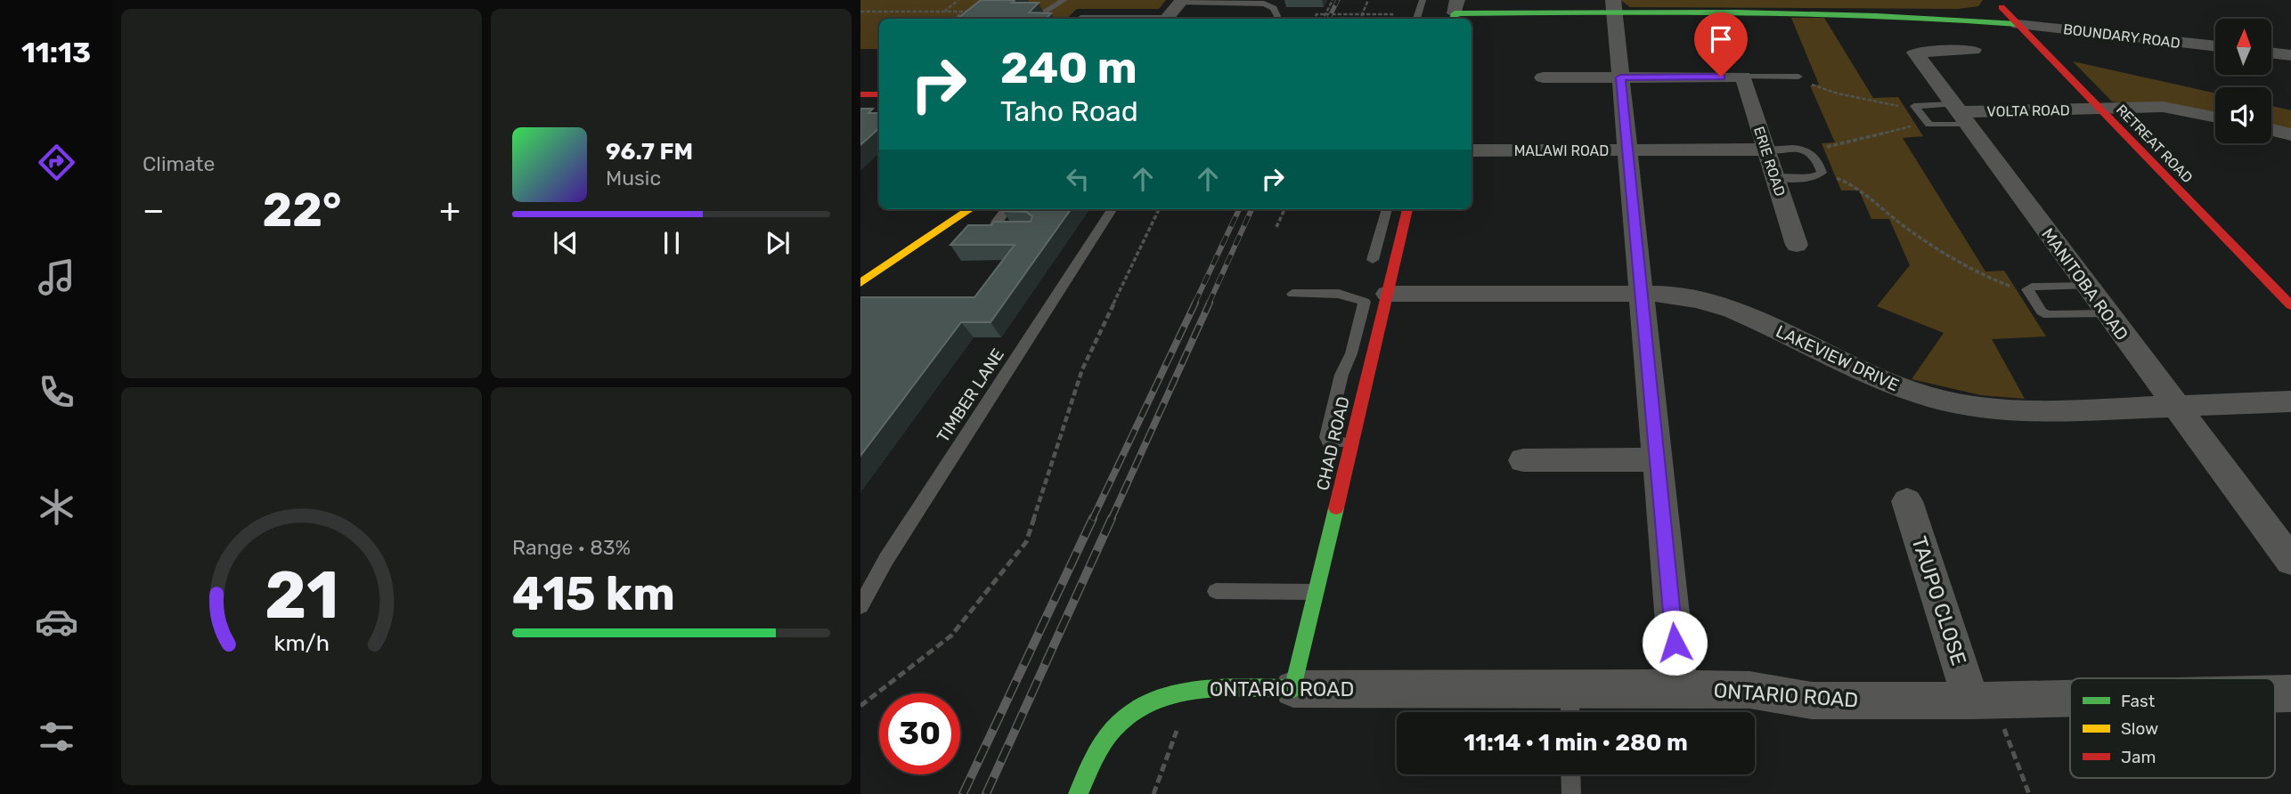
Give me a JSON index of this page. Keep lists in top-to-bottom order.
{
  "streets": {
    "street": [
      "BOUNDARY ROAD",
      "VOLTA ROAD",
      "RETREAT ROAD",
      "MALAWI ROAD",
      "ERIE ROAD",
      "MANITOBA ROAD",
      "LAKEVIEW DRIVE",
      "CHAD ROAD",
      "TAUPO CLOSE",
      "ONTARIO ROAD"
    ],
    "lane": ["TIMBER LANE"]
  },
  "crossings": [
    ["BOUNDARY ROAD", "RETREAT ROAD"],
    ["VOLTA ROAD", "RETREAT ROAD"],
    ["VOLTA ROAD", "MANITOBA ROAD"],
    ["MALAWI ROAD", "ERIE ROAD"],
    ["MANITOBA ROAD", "LAKEVIEW DRIVE"],
    ["LAKEVIEW DRIVE", "CHAD ROAD"],
    ["CHAD ROAD", "ONTARIO ROAD"],
    ["TAUPO CLOSE", "ONTARIO ROAD"]
  ],
  "legend": ["Fast", "Slow", "Jam"],
  "north": "top",
  "page": {
    "tabs": "11:13",
    "tile": [
      "Climate",
      ["Range · 83%", "415 km"]
    ],
    "turn": ["240 m", "Taho Road"],
    "song": ["96.7 FM", "Music"],
    "heat": ["−", "22°", "+"],
    "limit": "30",
    "trip": "11:14 · 1 min · 280 m",
    "gauge": ["21", "km/h"]
  }
}
